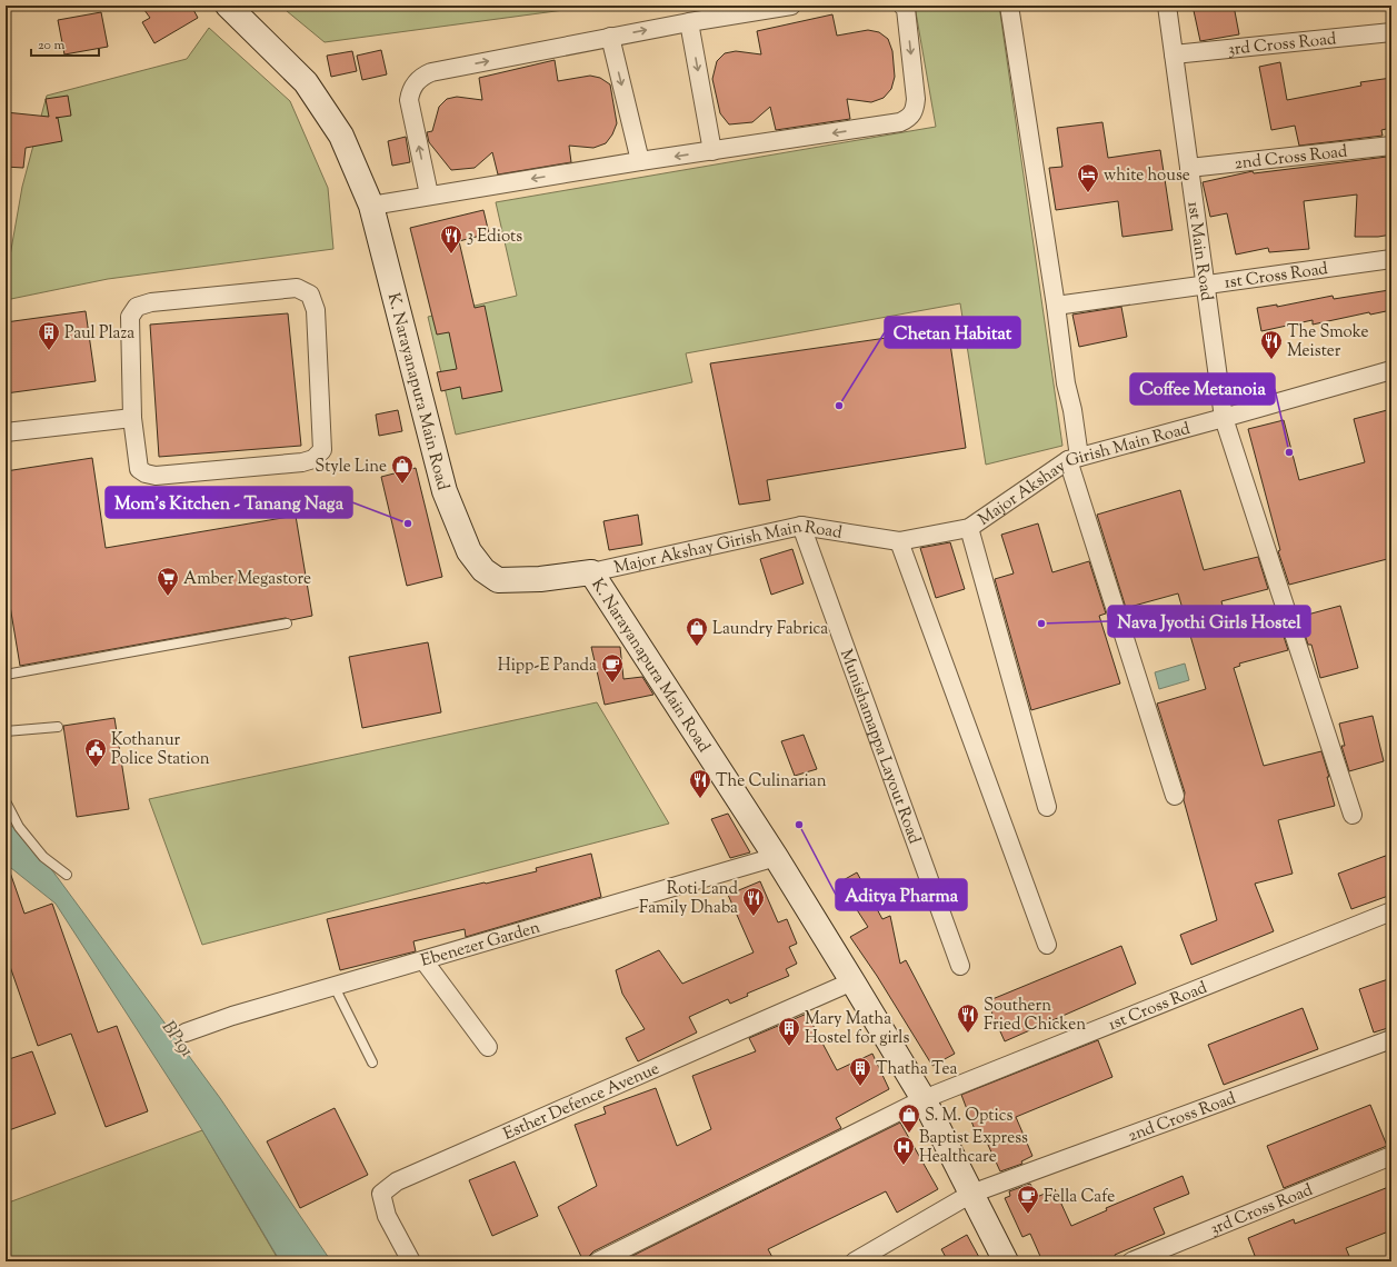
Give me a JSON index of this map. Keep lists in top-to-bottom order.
{
  "streets": {
    "street": [
      "3rd Cross Road",
      "2nd Cross Road",
      "1st Main Road",
      "1st Cross Road",
      "K. Narayanapura Main Road",
      "Major Akshay Girish Main Road",
      "Munishamappa Layout Road",
      "Ebenezer Garden",
      "Esther Defence Avenue"
    ]
  },
  "crossings": [
    ["3rd Cross Road", "1st Main Road"],
    ["2nd Cross Road", "1st Main Road"],
    ["2nd Cross Road", "K. Narayanapura Main Road"],
    ["1st Main Road", "1st Cross Road"],
    ["1st Main Road", "Major Akshay Girish Main Road"],
    ["1st Cross Road", "K. Narayanapura Main Road"],
    ["K. Narayanapura Main Road", "Major Akshay Girish Main Road"],
    ["K. Narayanapura Main Road", "Ebenezer Garden"],
    ["K. Narayanapura Main Road", "Esther Defence Avenue"],
    ["Major Akshay Girish Main Road", "Munishamappa Layout Road"]
  ],
  "water": ["BP191"],
  "places": {
    "hotel": ["white house"],
    "restaurant": [
      "3 Ediots",
      "The Smoke Meister",
      "The Culinarian",
      "Roti Land Family Dhaba",
      "Southern Fried Chicken"
    ],
    "building": ["Paul Plaza", "Mary Matha Hostel for girls", "Thatha Tea"],
    "other": [
      "Chetan Habitat",
      "Coffee Metanoia",
      "Mom's Kitchen - Tanang Naga",
      "Nava Jyothi Girls Hostel",
      "Aditya Pharma"
    ],
    "shop": ["Style Line", "Laundry Fabrica", "S. M. Optics"],
    "supermarket": ["Amber Megastore"],
    "cafe": ["Hipp-E Panda", "Fella Cafe"],
    "public building": ["Kothanur Police Station"],
    "hospital": ["Baptist Express Healthcare"]
  },
  "scale_bar": "20 m"
}
